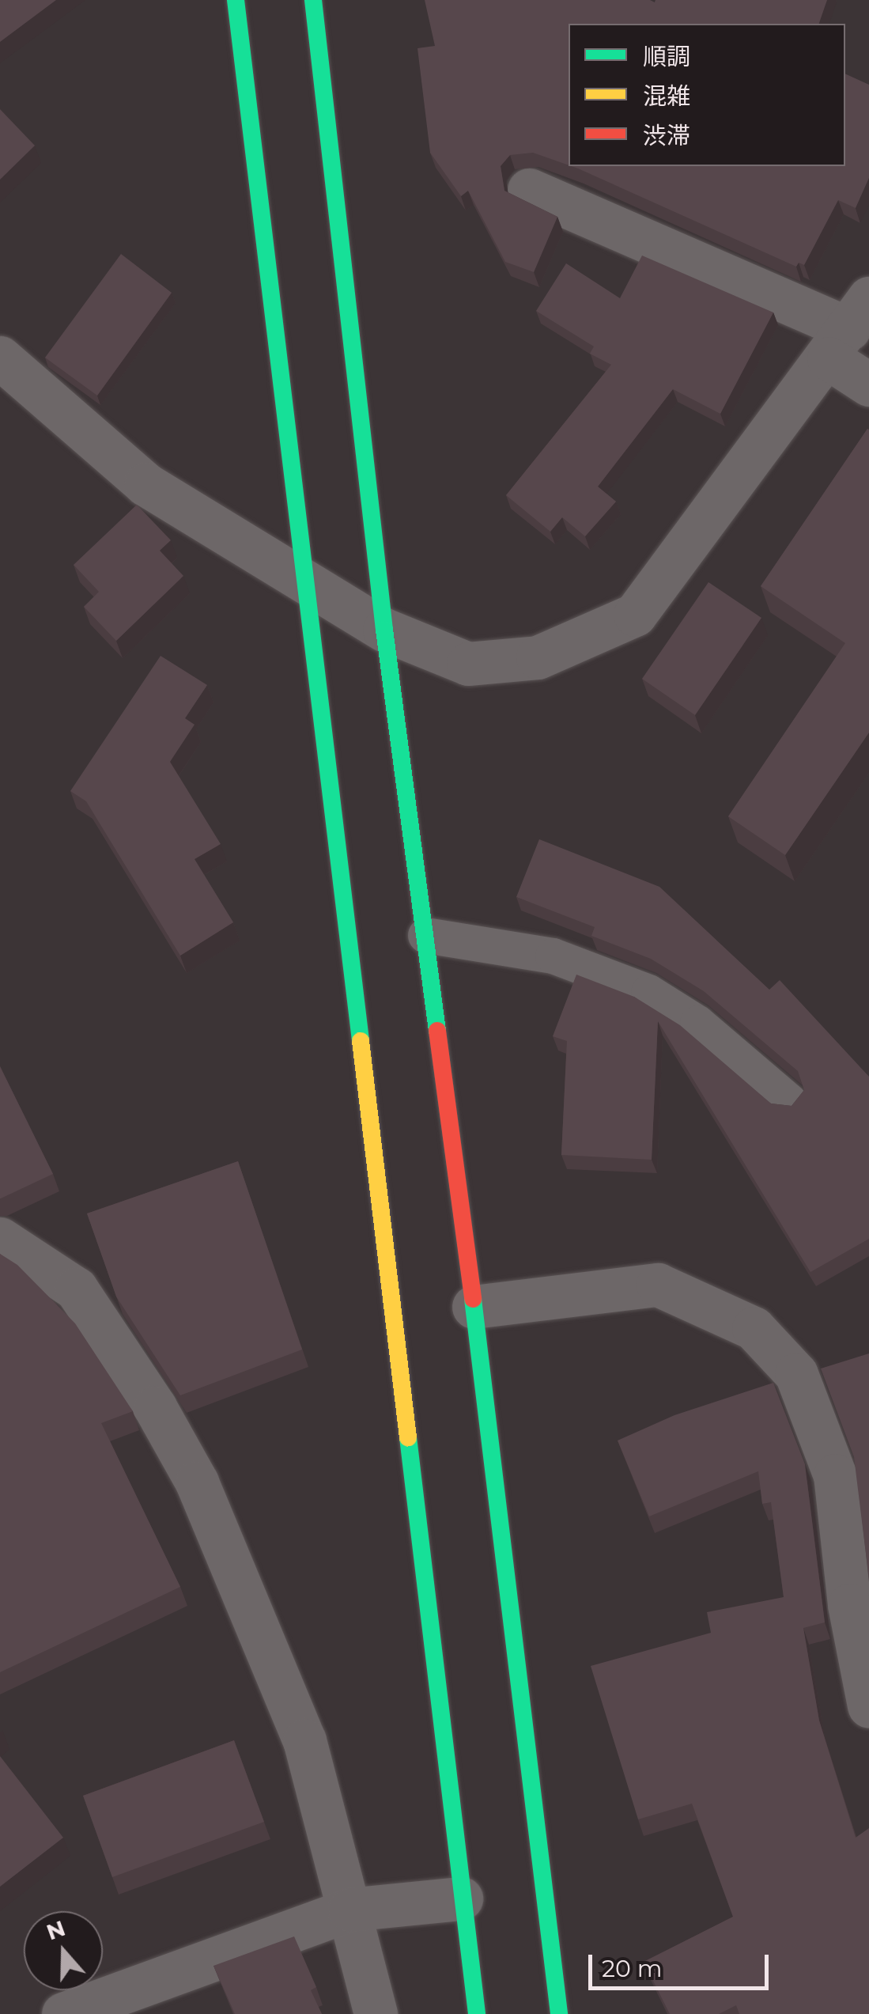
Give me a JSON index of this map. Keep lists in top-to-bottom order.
{
  "legend": ["順調", "混雑", "渋滞"],
  "scale_bar": "20 m",
  "north": "top"
}
